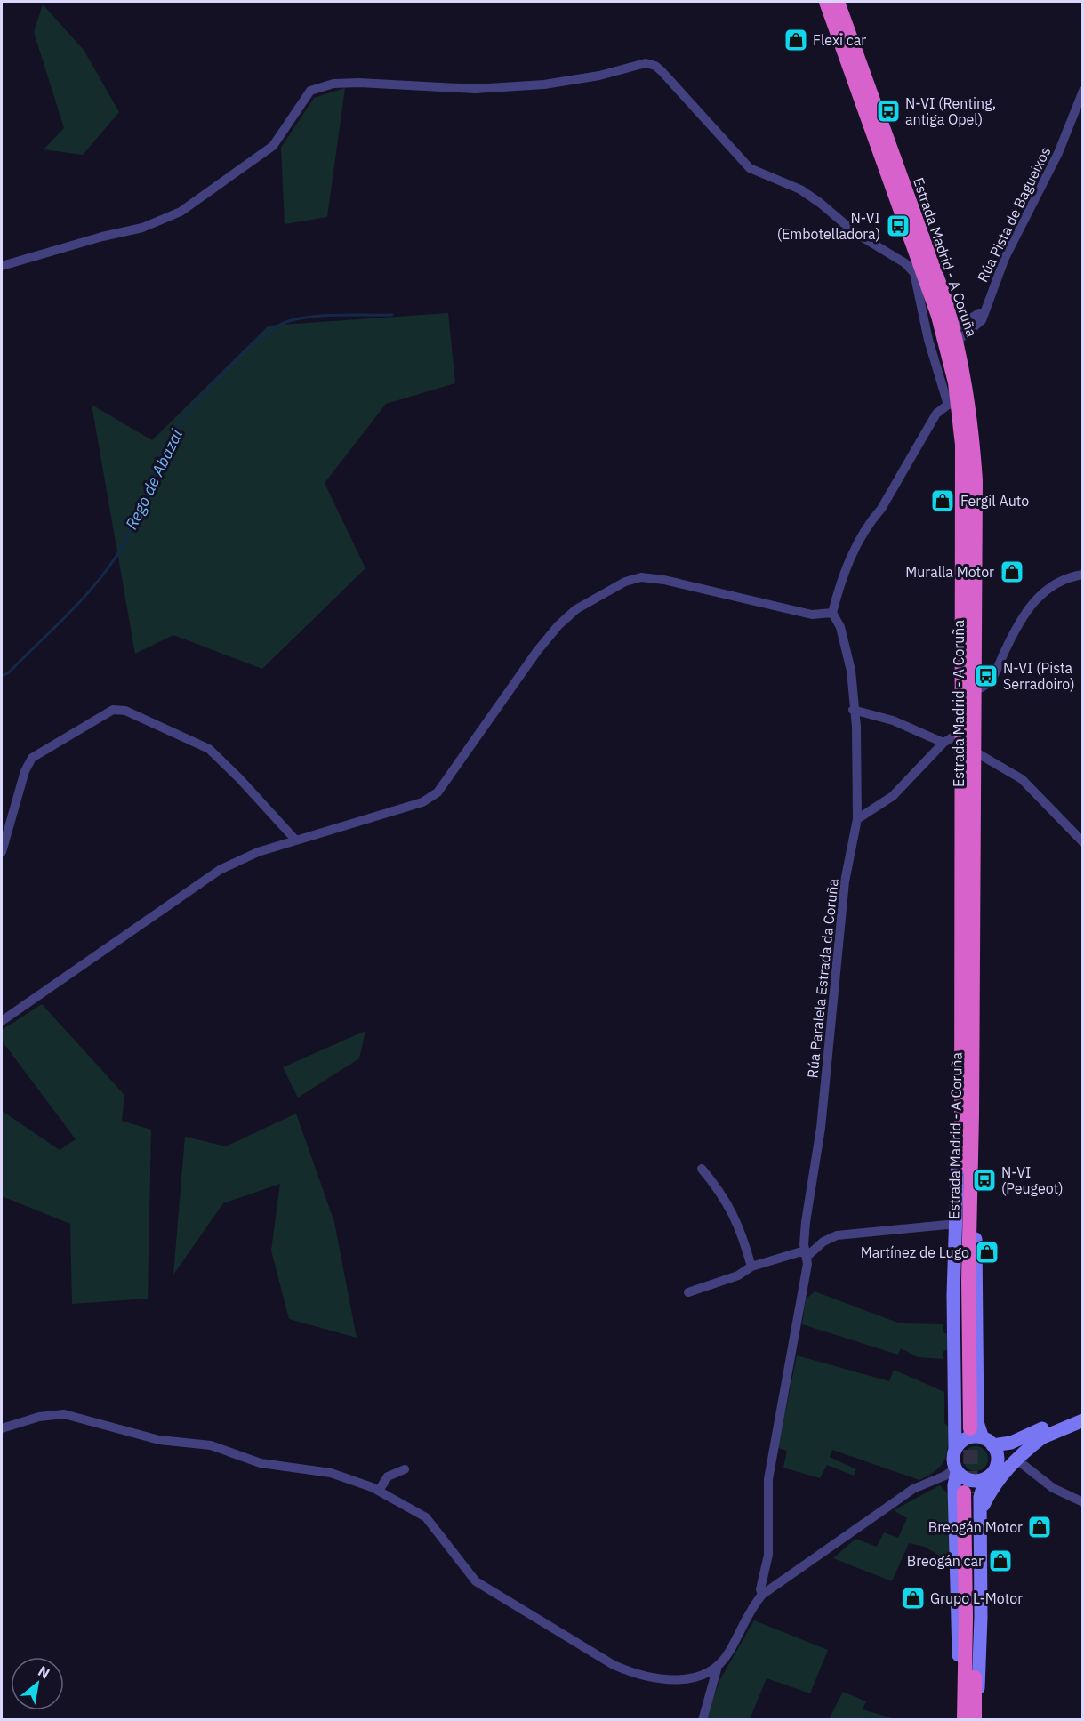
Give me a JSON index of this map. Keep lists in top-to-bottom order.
{
  "streets": {
    "highway": ["Estrada Madrid - A Coruña"],
    "street": ["Rúa Pista de Bagueixos", "Rúa Paralela Estrada da Coruña"]
  },
  "crossings": [
    ["Rúa Pista de Bagueixos", "Estrada Madrid - A Coruña"]
  ],
  "water": ["Rego de Abazai"],
  "places": {
    "shop": [
      "Flexi car",
      "Fergil Auto",
      "Muralla Motor",
      "Martínez de Lugo",
      "Breogán Motor",
      "Breogán car",
      "Grupo L-Motor"
    ],
    "bus stop": [
      "N-VI (Renting, antiga Opel)",
      "N-VI (Embotelladora)",
      "N-VI (Pista Serradoiro)",
      "N-VI (Peugeot)"
    ]
  },
  "north": "top right"
}
